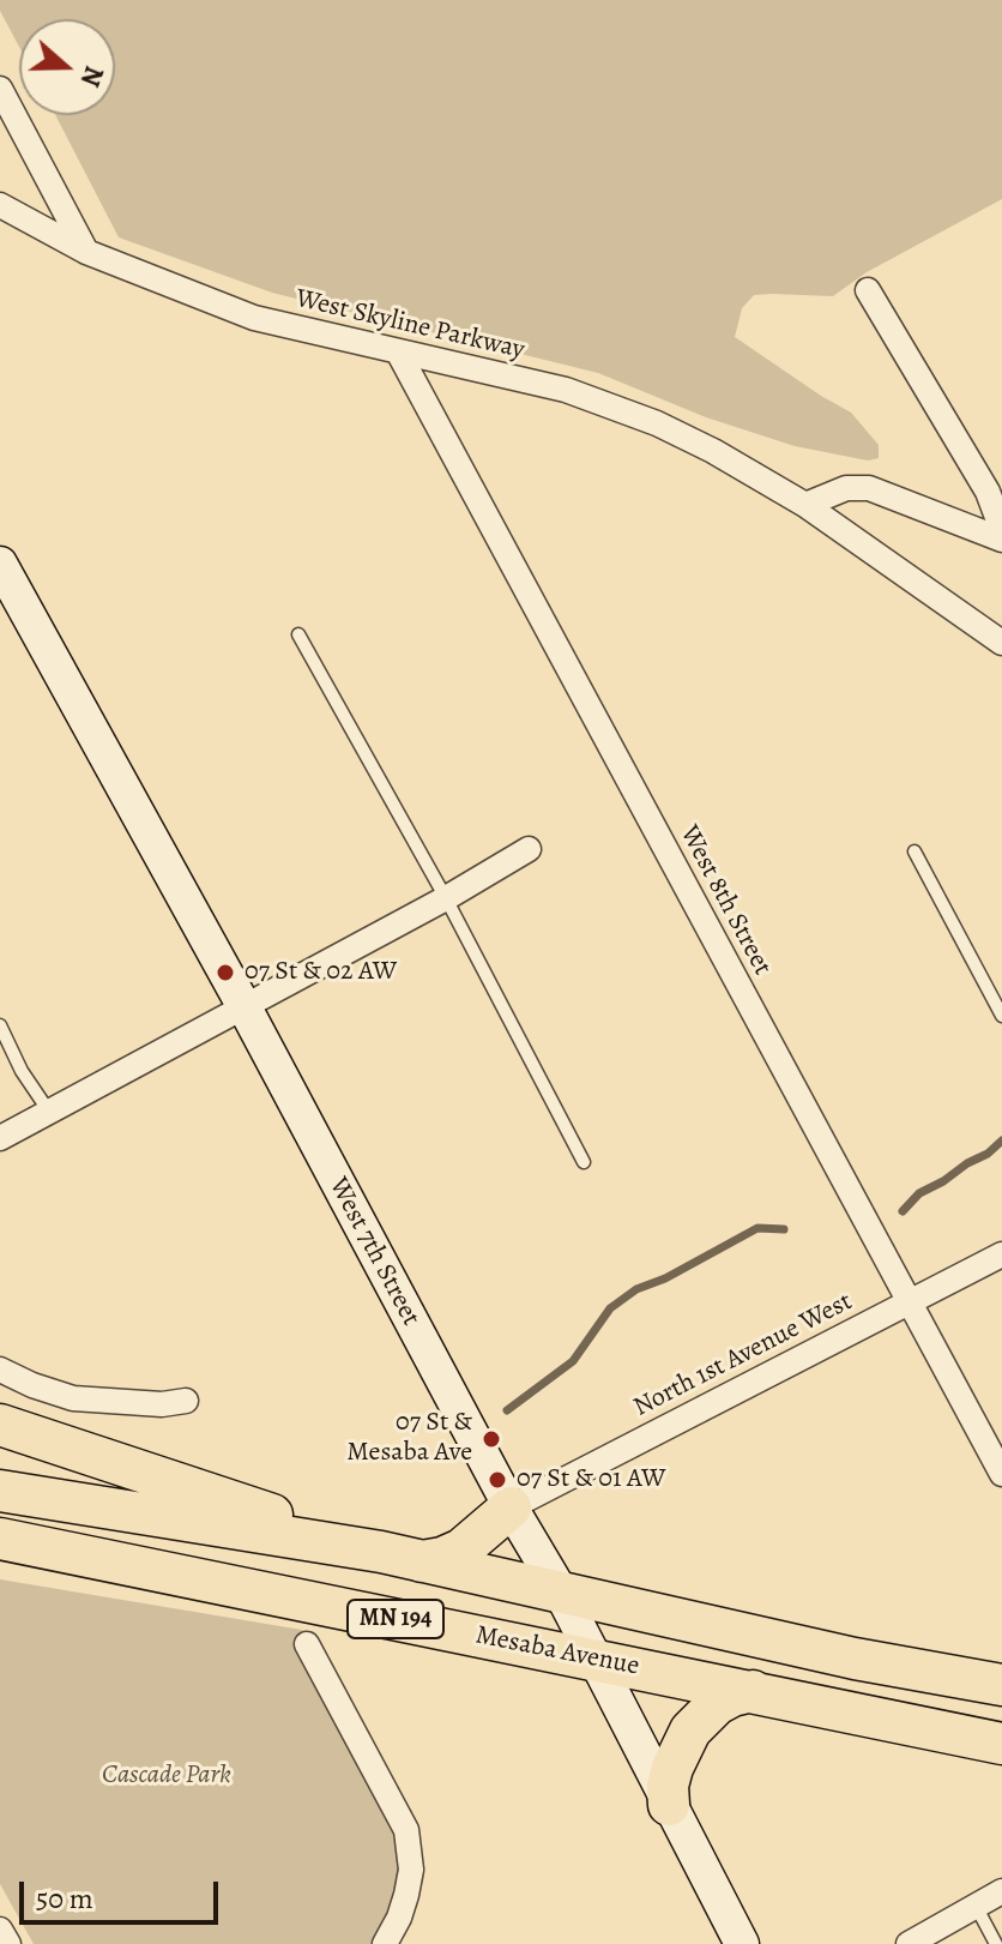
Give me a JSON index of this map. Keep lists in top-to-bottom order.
{
  "streets": {
    "highway": ["MN 194", "Mesaba Avenue"],
    "street": [
      "West Skyline Parkway",
      "West 8th Street",
      "West 7th Street",
      "North 1st Avenue West"
    ]
  },
  "crossings": [
    ["West Skyline Parkway", "West 8th Street"],
    ["West 8th Street", "North 1st Avenue West"],
    ["West 7th Street", "North 1st Avenue West"],
    ["West 7th Street", "Mesaba Avenue"]
  ],
  "parks": ["Cascade Park"],
  "places": ["07 St & 02 AW", "07 St & Mesaba Ave", "07 St & 01 AW"],
  "scale_bar": "50 m",
  "north": "right"
}
